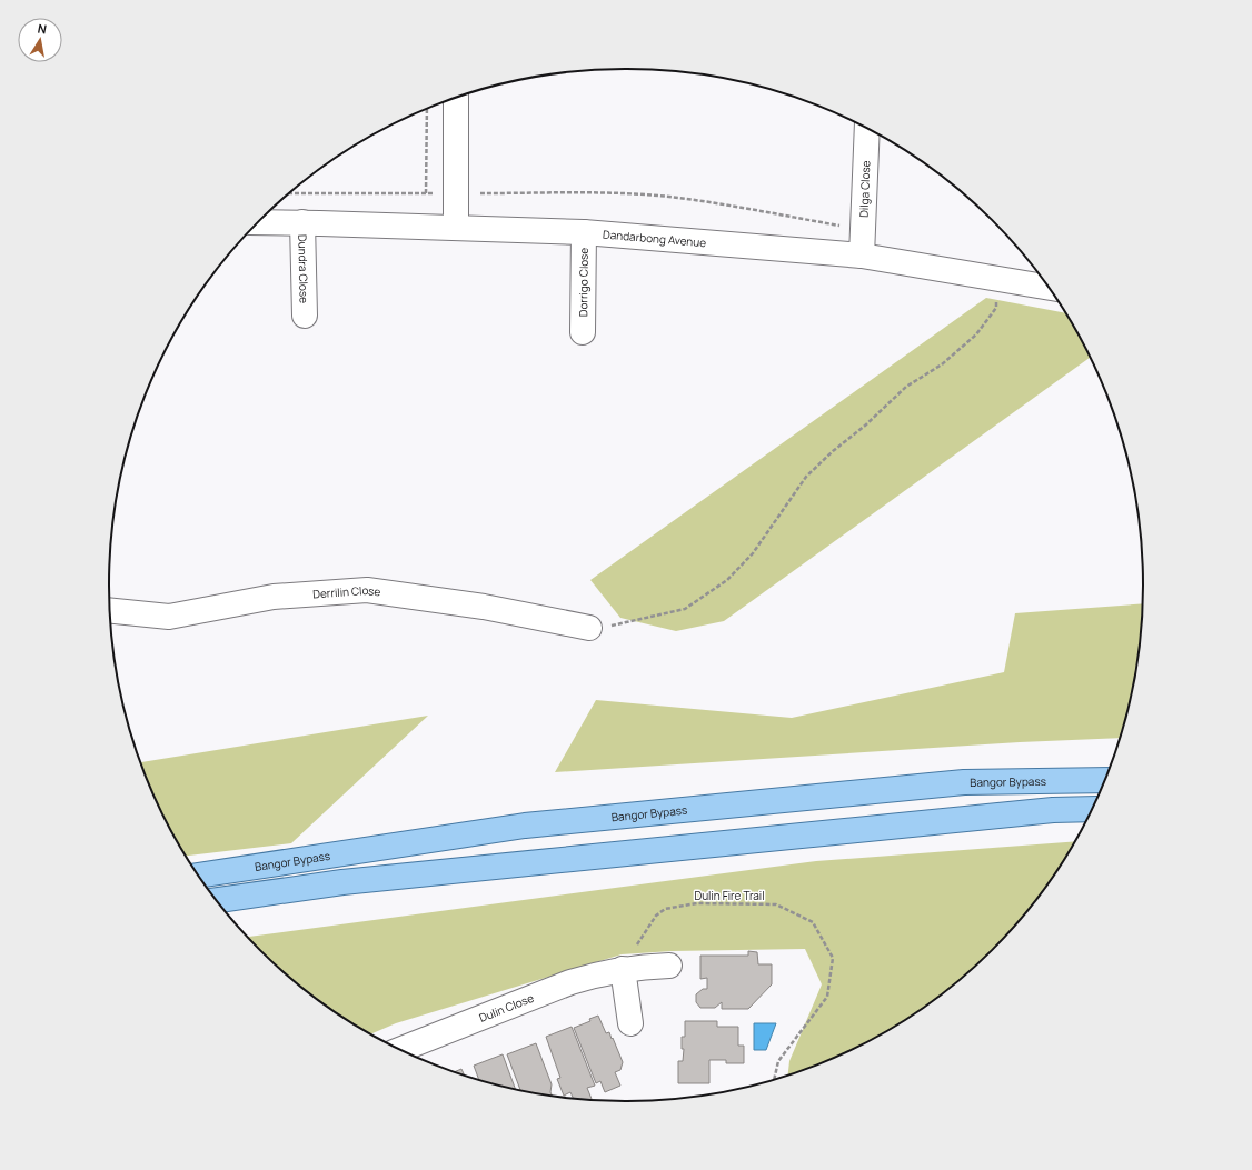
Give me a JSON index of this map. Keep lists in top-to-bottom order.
{
  "streets": {
    "main road": ["Bangor Bypass"],
    "street": [
      "Dilga Close",
      "Dandarbong Avenue",
      "Dundra Close",
      "Dorrigo Close",
      "Derrilin Close",
      "Dulin Close"
    ],
    "path": ["Dulin Fire Trail"]
  },
  "crossings": [
    ["Dilga Close", "Dandarbong Avenue"],
    ["Dandarbong Avenue", "Dundra Close"],
    ["Dandarbong Avenue", "Dorrigo Close"],
    ["Dulin Fire Trail", "Dulin Close"]
  ],
  "north": "top"
}
